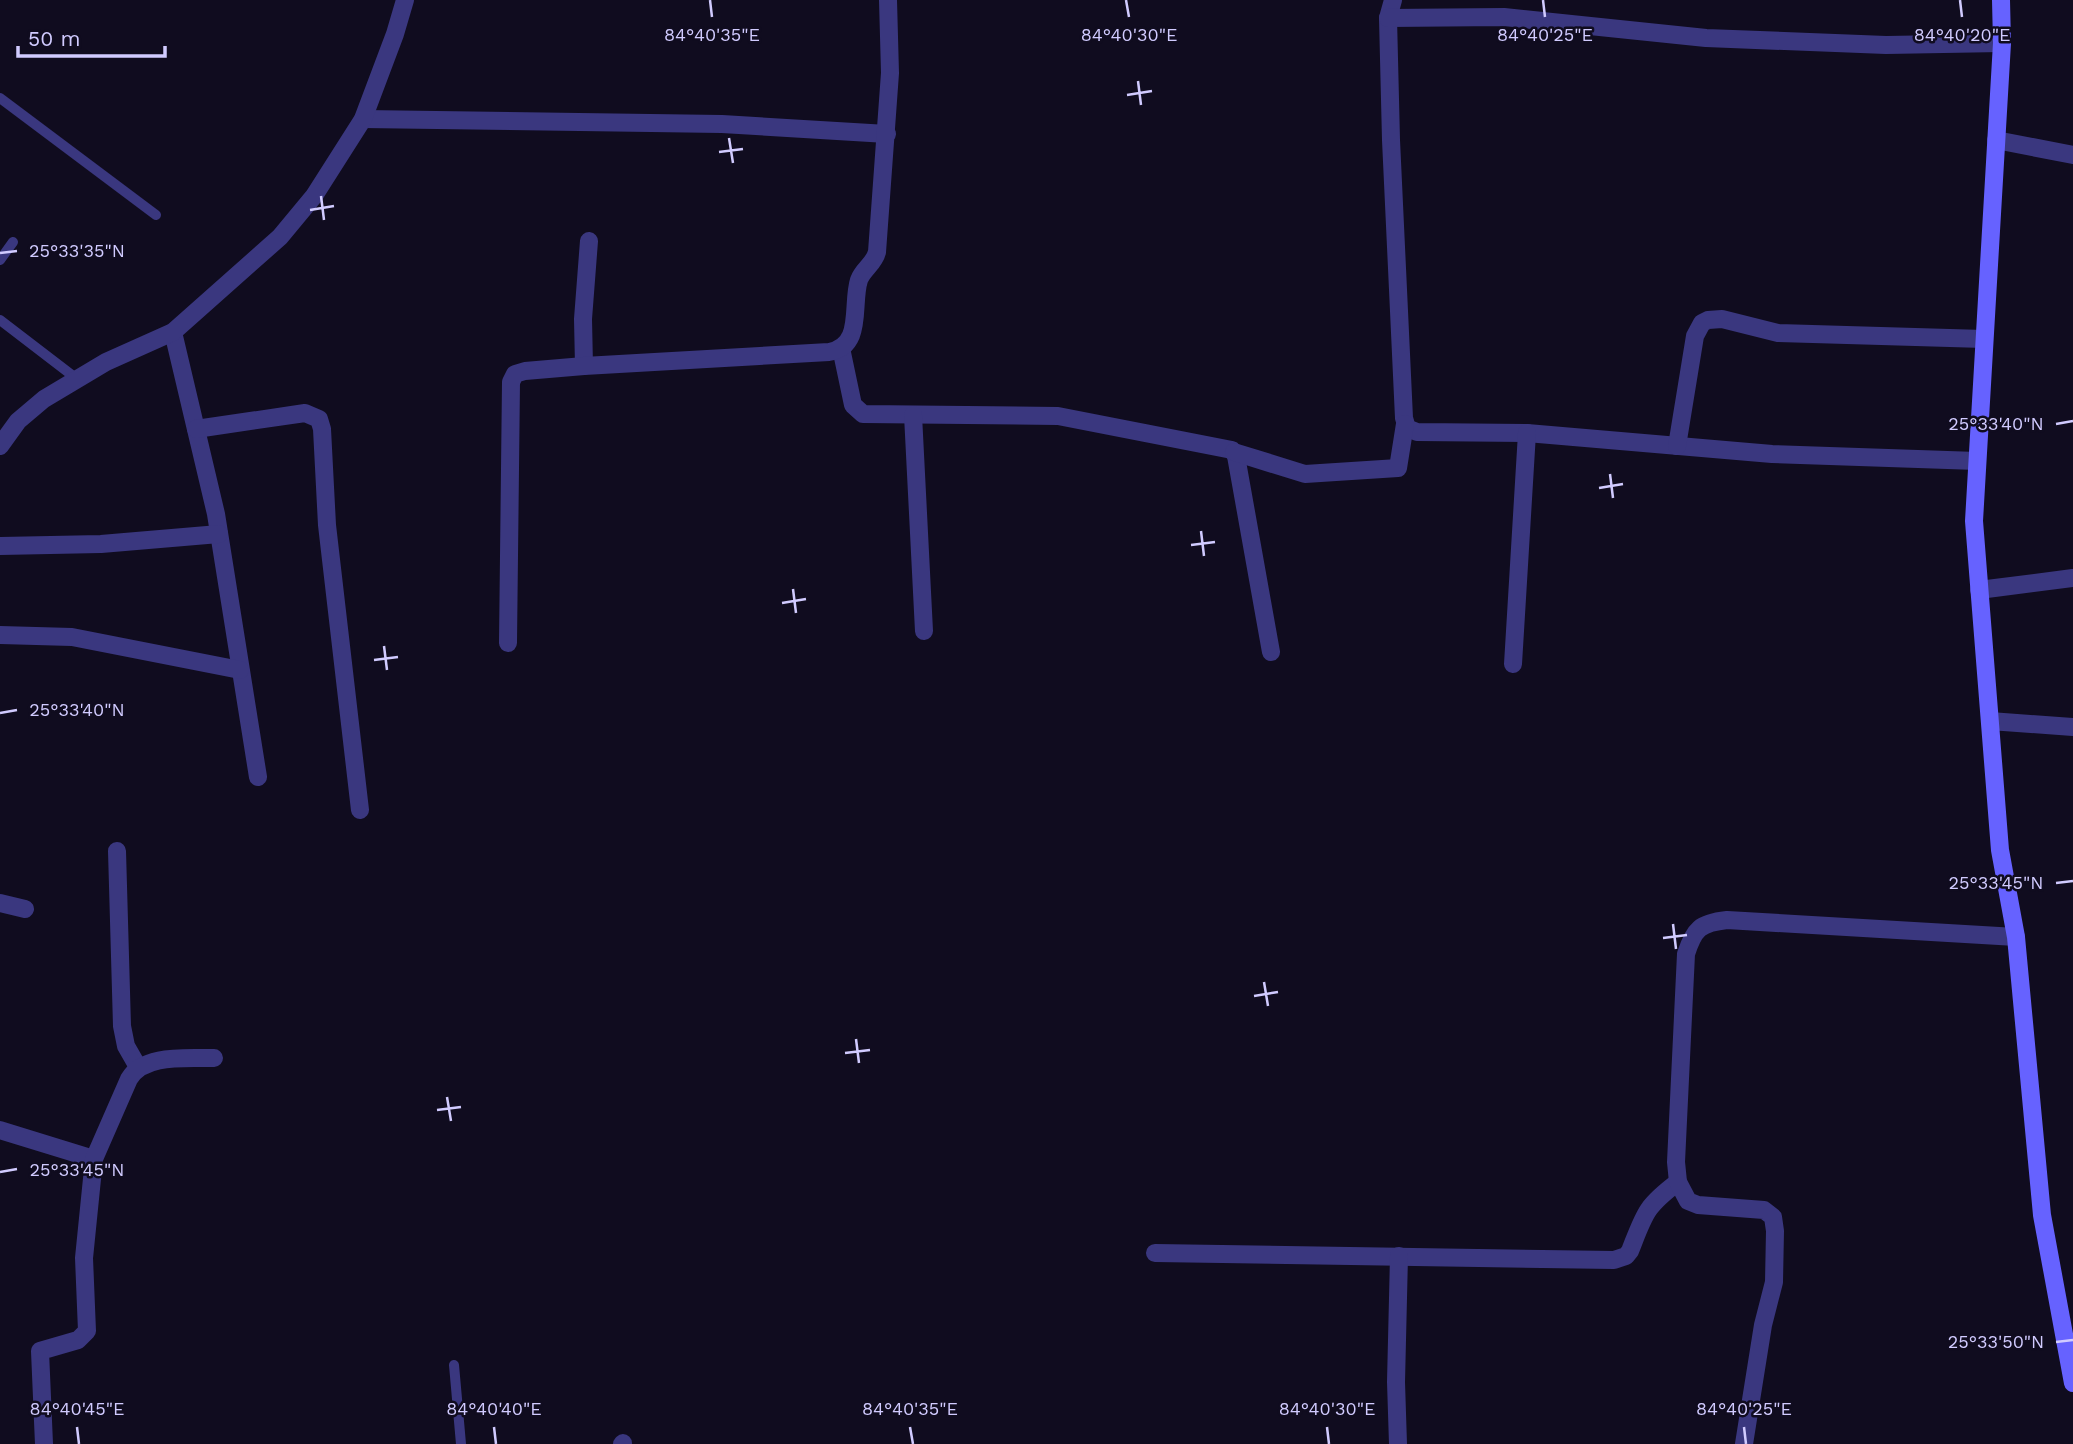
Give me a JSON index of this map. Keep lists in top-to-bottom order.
{
  "scale_bar": "50 m",
  "coordinates": [
    "84°40'35\"E",
    "84°40'30\"E",
    "84°40'25\"E",
    "84°40'20\"E",
    "25°33'35\"N",
    "25°33'40\"N",
    "25°33'45\"N",
    "25°33'50\"N",
    "84°40'45\"E",
    "84°40'40\"E"
  ]
}
